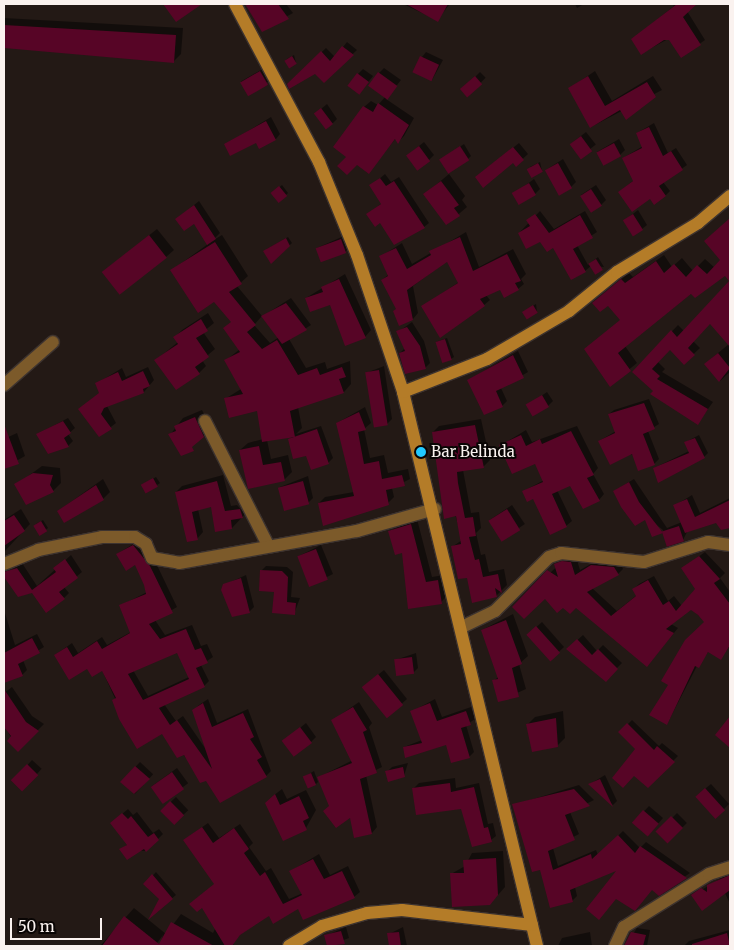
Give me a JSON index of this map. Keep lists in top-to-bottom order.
{
  "places": ["Bar Belinda"],
  "scale_bar": "50 m"
}
